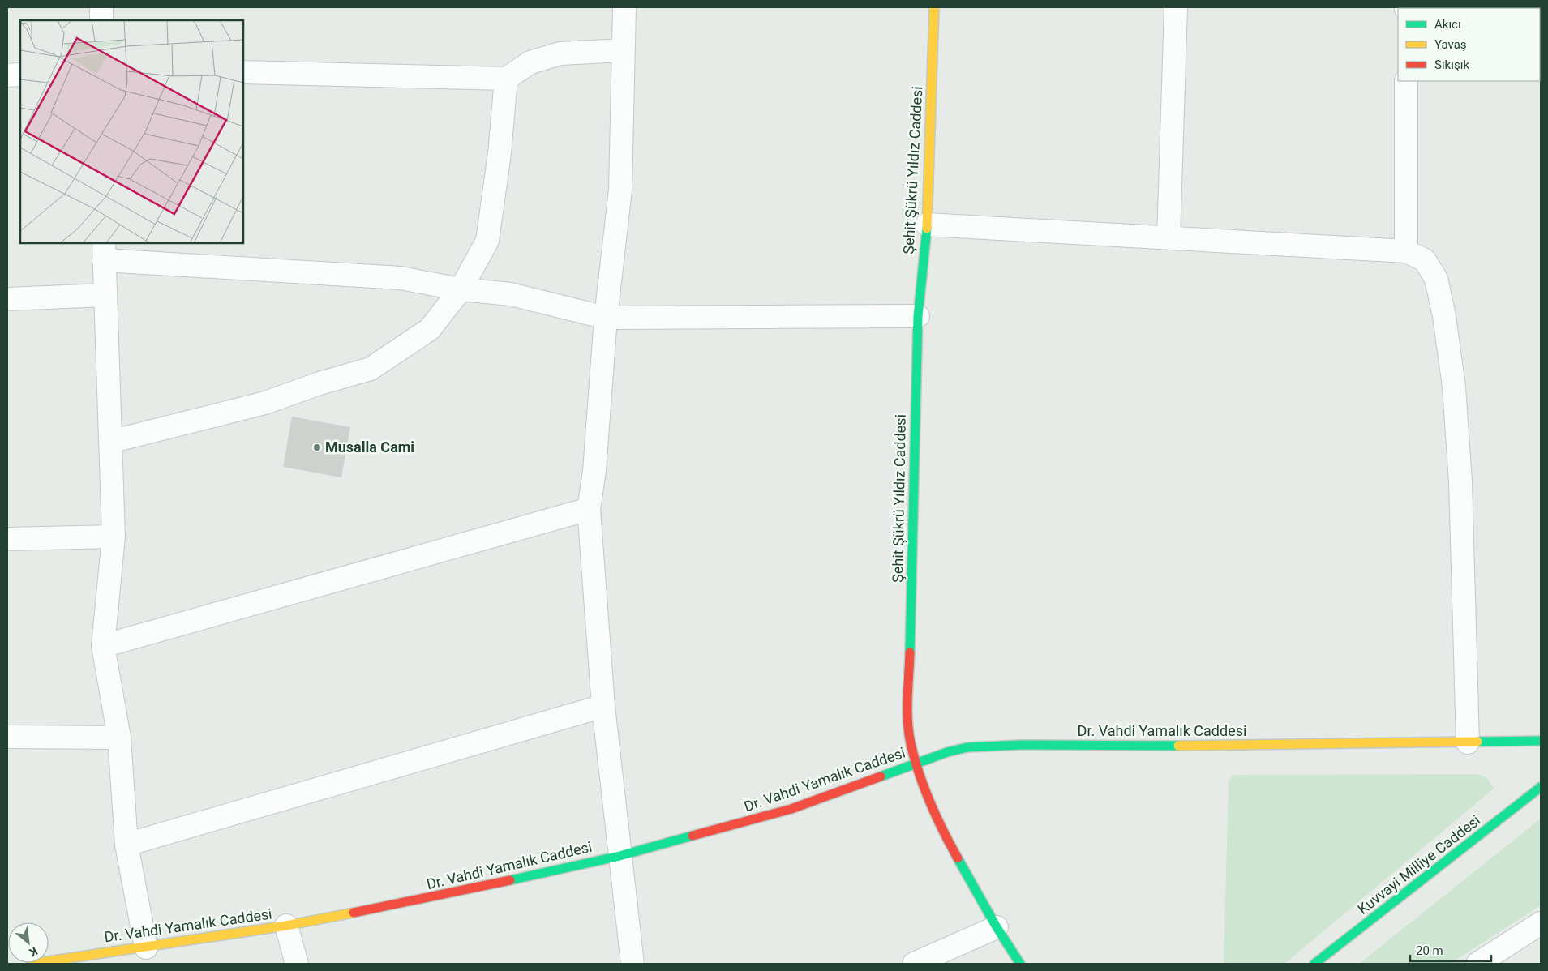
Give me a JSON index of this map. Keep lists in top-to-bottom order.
{
  "streets": {
    "street": ["Şehit Şükrü Yıldız Caddesi", "Dr. Vahdi Yamalık Caddesi", "Kuvvayi Milliye Caddesi"]
  },
  "crossings": [
    ["Şehit Şükrü Yıldız Caddesi", "Dr. Vahdi Yamalık Caddesi"]
  ],
  "places": ["Musalla Cami"],
  "legend": ["Akıcı", "Yavaş", "Sıkışık"],
  "scale_bar": "20 m",
  "north": "bottom right"
}
